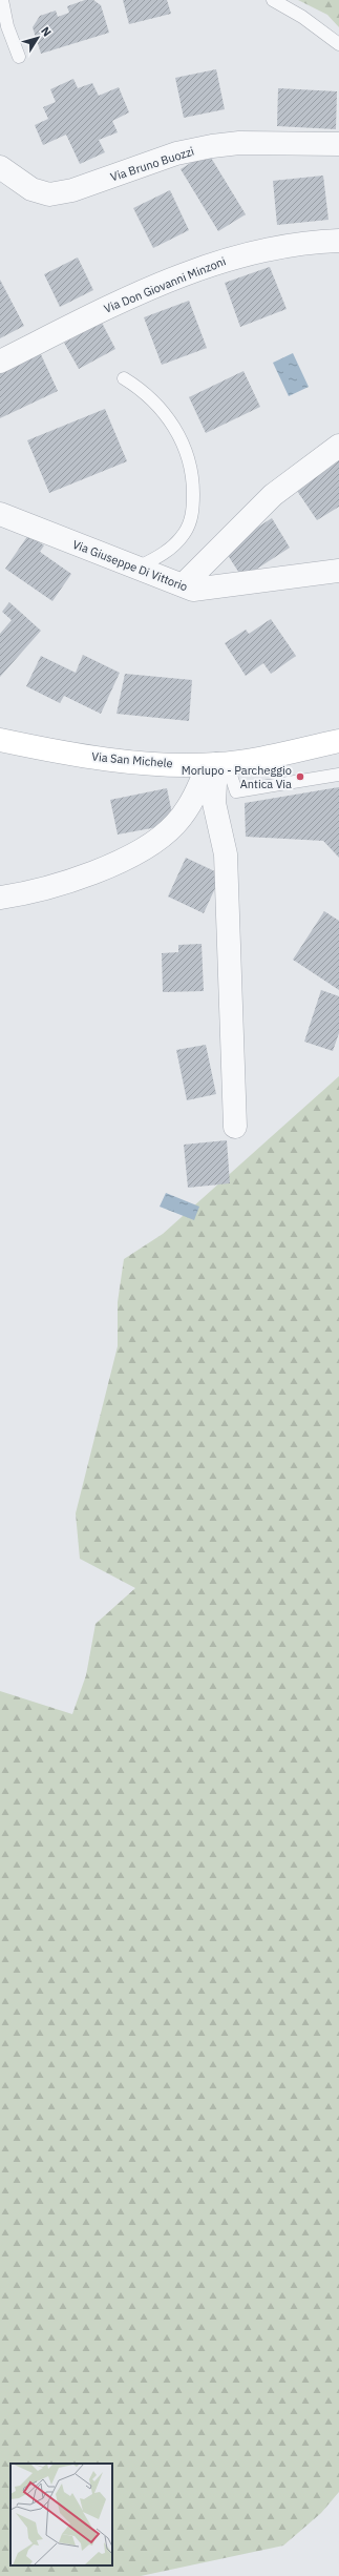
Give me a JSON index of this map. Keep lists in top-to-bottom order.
{
  "streets": {
    "main road": ["Via San Michele"],
    "street": ["Via Bruno Buozzi", "Via Don Giovanni Minzoni", "Via Giuseppe Di Vittorio"]
  },
  "places": ["Morlupo - Parcheggio Antica Via"],
  "north": "top right"
}
